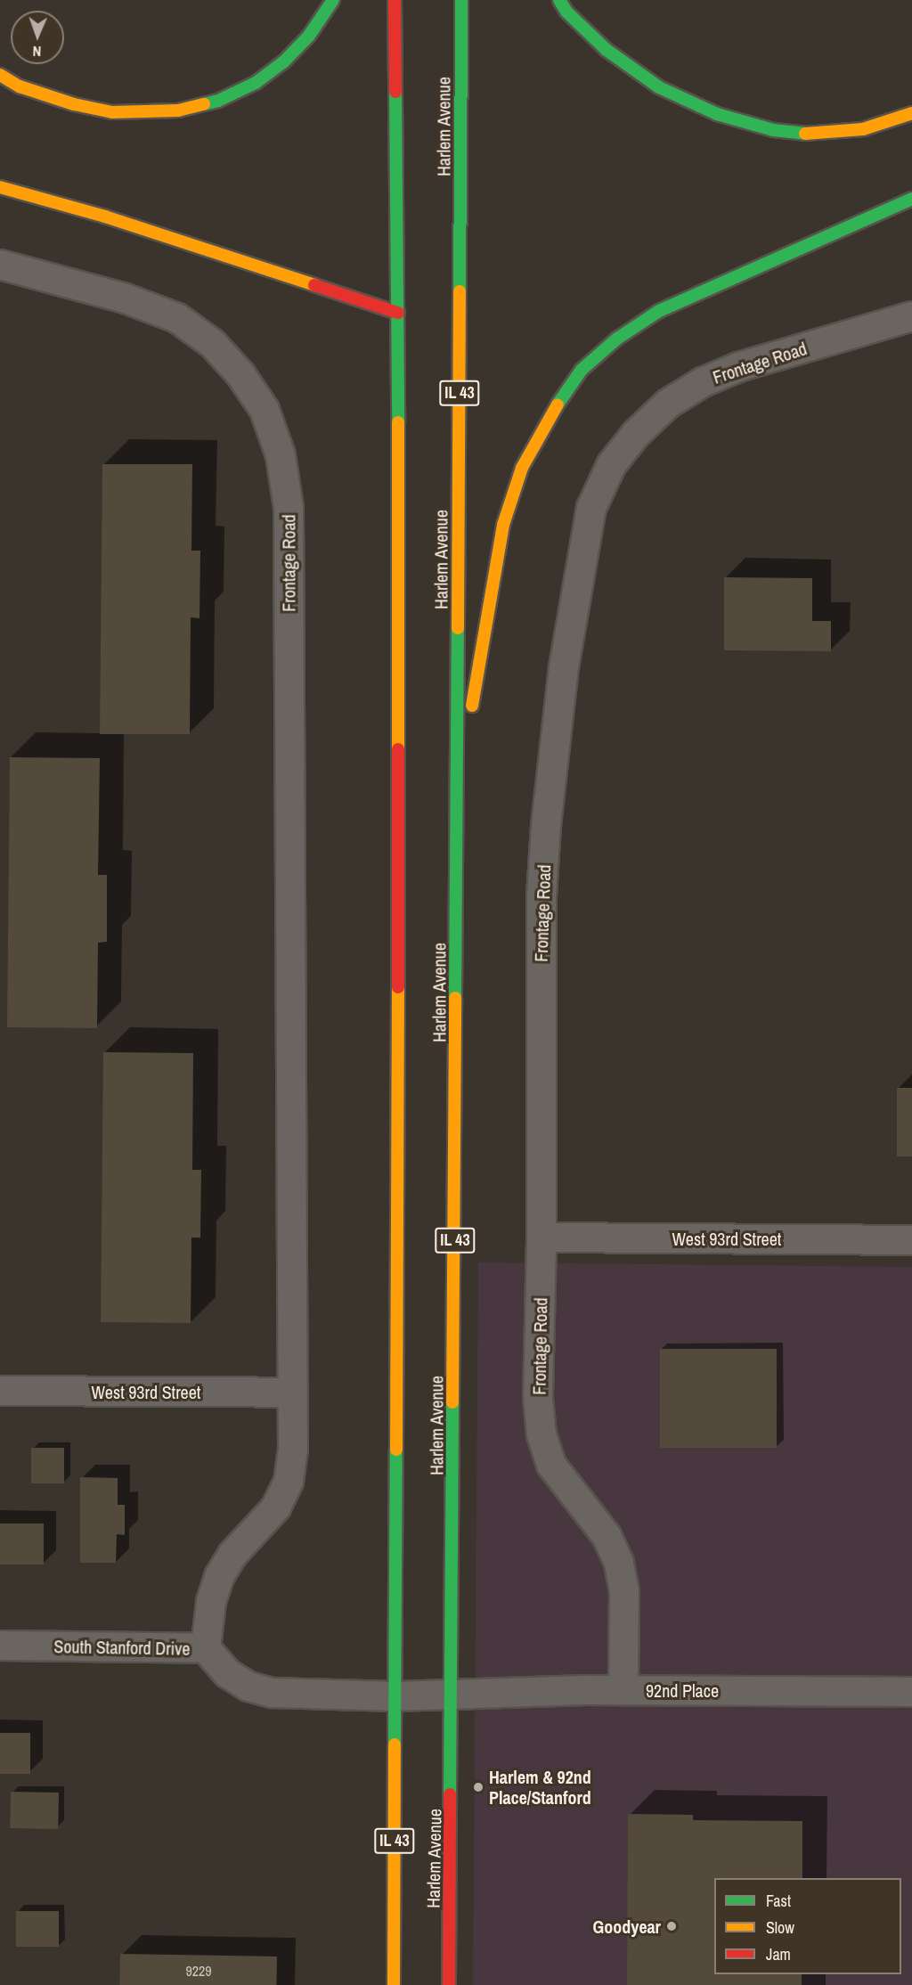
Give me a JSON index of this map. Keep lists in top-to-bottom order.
{
  "streets": {
    "main road": ["Harlem Avenue", "IL 43"],
    "street": [
      "Frontage Road",
      "West 93rd Street",
      "South Stanford Drive",
      "92nd Place"
    ]
  },
  "crossings": [
    ["Harlem Avenue", "South Stanford Drive"],
    ["Harlem Avenue", "92nd Place"],
    ["Frontage Road", "West 93rd Street"],
    ["Frontage Road", "South Stanford Drive"],
    ["Frontage Road", "92nd Place"],
    ["IL 43", "South Stanford Drive"],
    ["South Stanford Drive", "92nd Place"]
  ],
  "places": ["Harlem & 92nd Place/Stanford", "Goodyear"],
  "house_numbers": ["9229"],
  "legend": ["Fast", "Slow", "Jam"],
  "north": "bottom"
}
